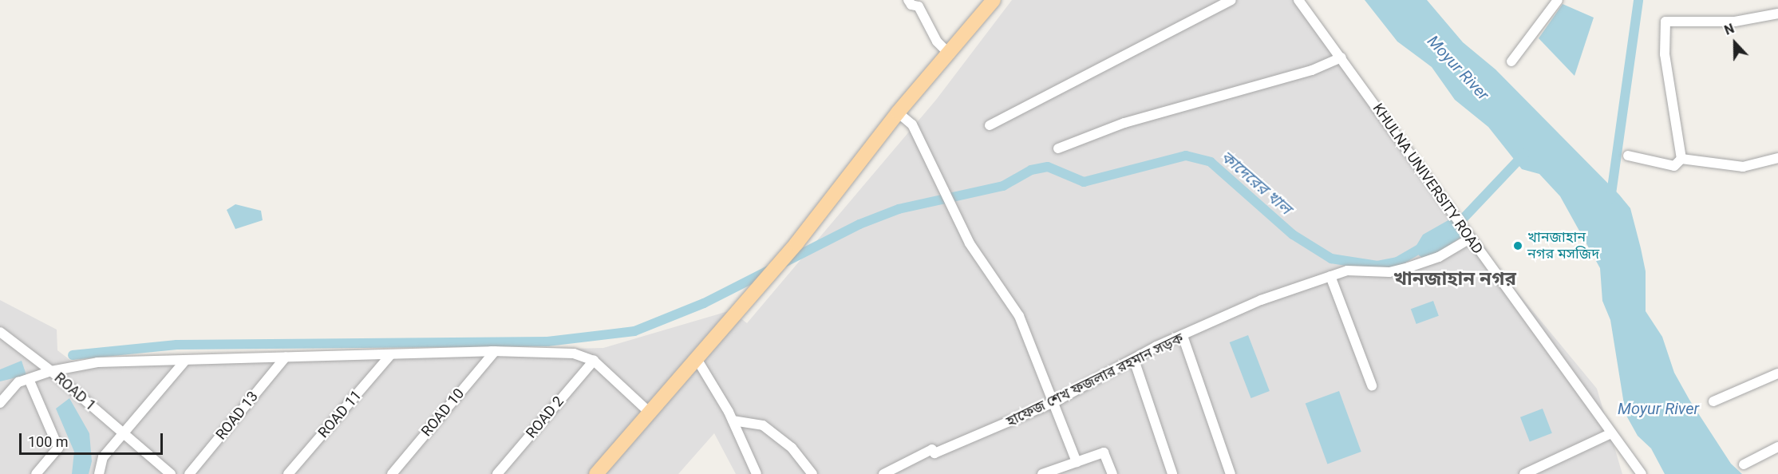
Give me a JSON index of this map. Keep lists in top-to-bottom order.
{
  "streets": {
    "street": [
      "KHULNA UNIVERSITY ROAD",
      "হাফেজ শেখ ফজলার রহমান সড়ক",
      "ROAD 1",
      "ROAD 10",
      "ROAD 11",
      "ROAD 13",
      "ROAD 2"
    ]
  },
  "crossings": [
    ["KHULNA UNIVERSITY ROAD", "হাফেজ শেখ ফজলার রহমান সড়ক"]
  ],
  "districts": ["খানজাহান নগর"],
  "water": ["Moyur River", "কাদেরের খাল"],
  "places": ["খানজাহান নগর মসজিদ"],
  "scale_bar": "100 m",
  "north": "top"
}
